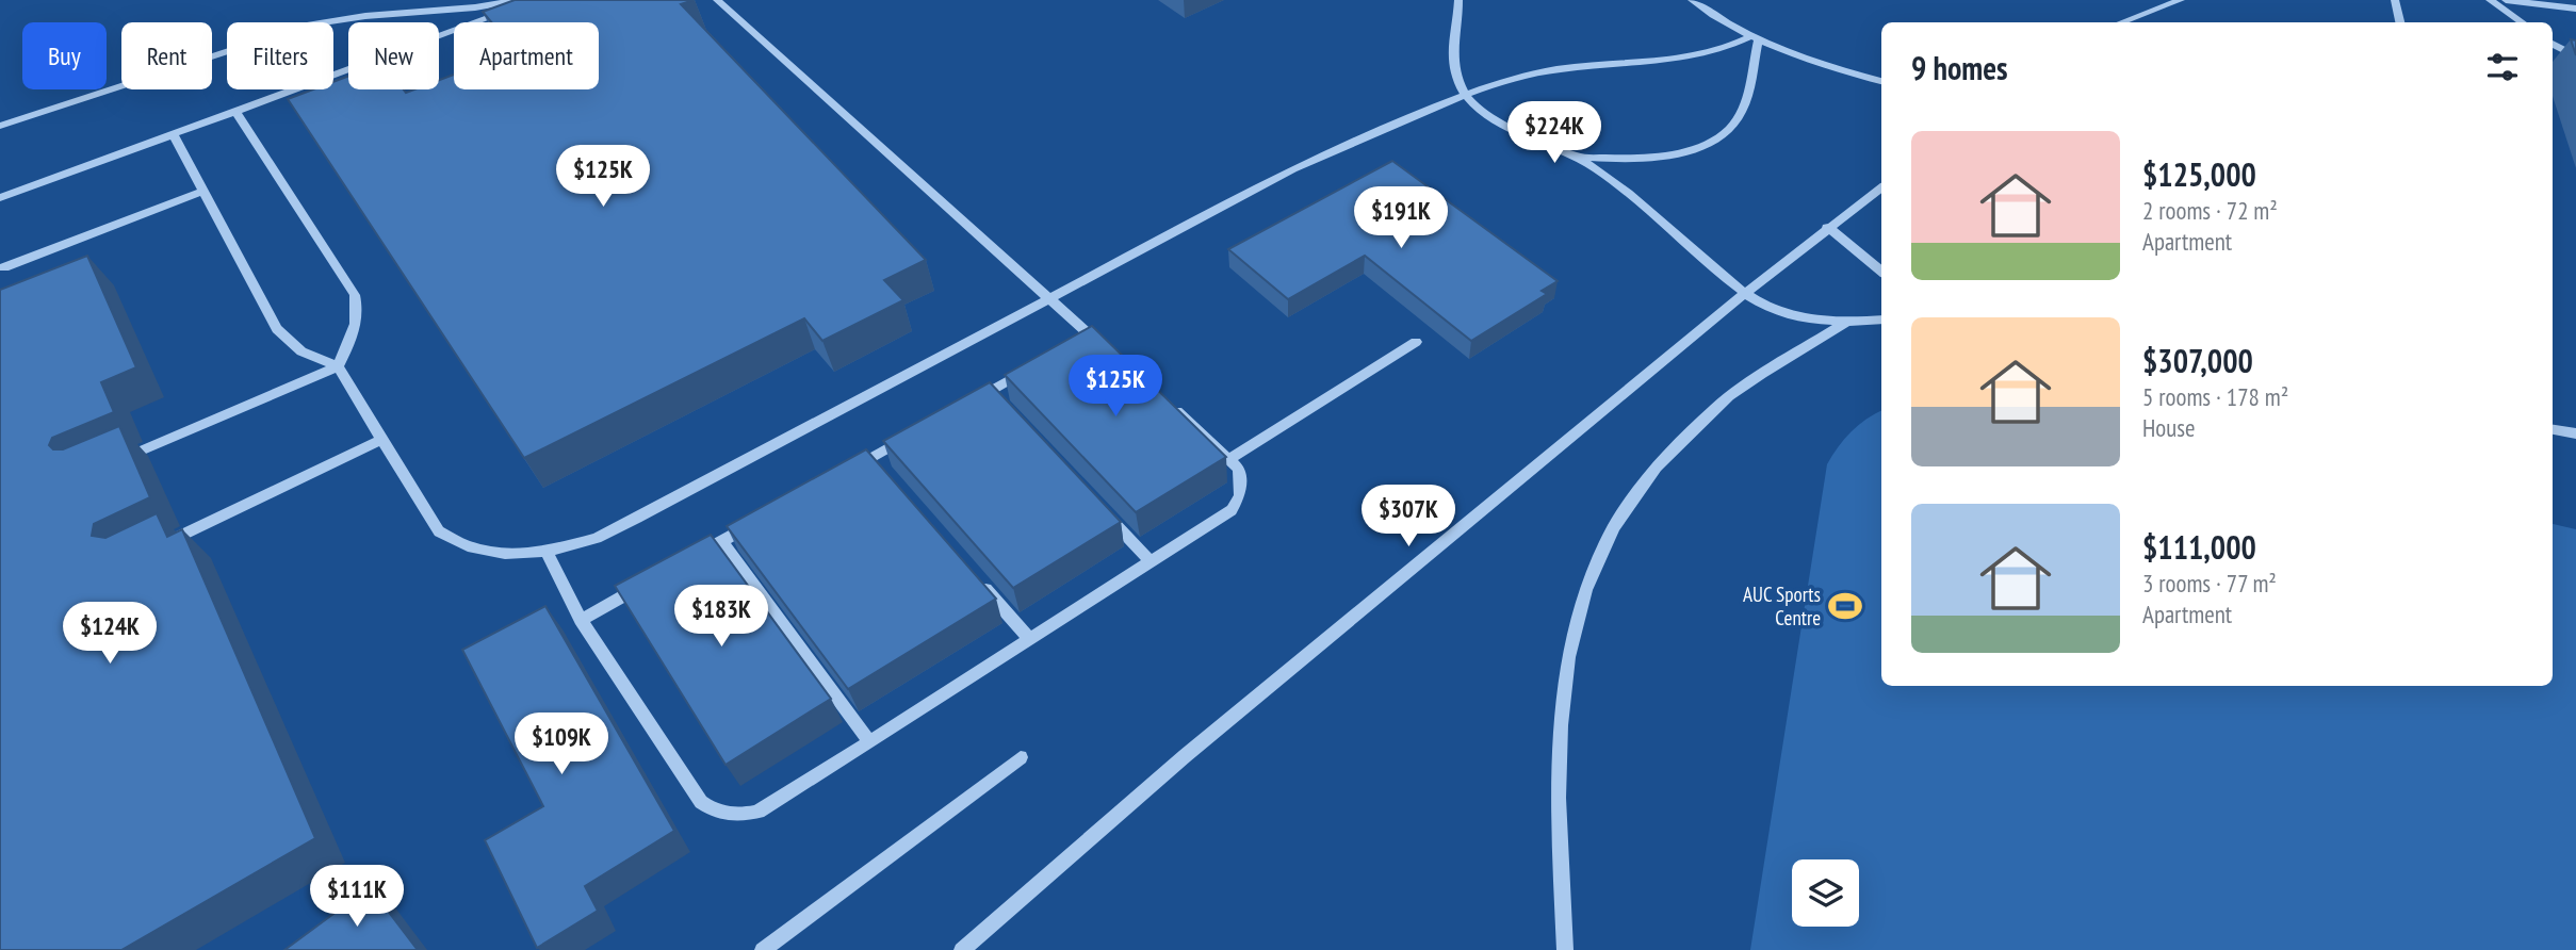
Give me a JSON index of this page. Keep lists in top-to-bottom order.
{
  "places": {
    "sports": ["AUC Sports Centre"]
  },
  "page": {
    "chip": [
      "Buy",
      "Rent",
      "Filters",
      "New",
      "Apartment"
    ],
    "heading": "9 homes",
    "price": [
      "$224K",
      "$125K",
      "$191K",
      "$125K",
      "$307K",
      "$183K",
      "$124K",
      "$109K",
      "$111K"
    ],
    "list": [
      {
        "name": "$125,000",
        "note": "2 rooms · 72 m² · Apartment"
      },
      {
        "name": "$307,000",
        "note": "5 rooms · 178 m² · House"
      },
      {
        "name": "$111,000",
        "note": "3 rooms · 77 m² · Apartment"
      }
    ]
  }
}
